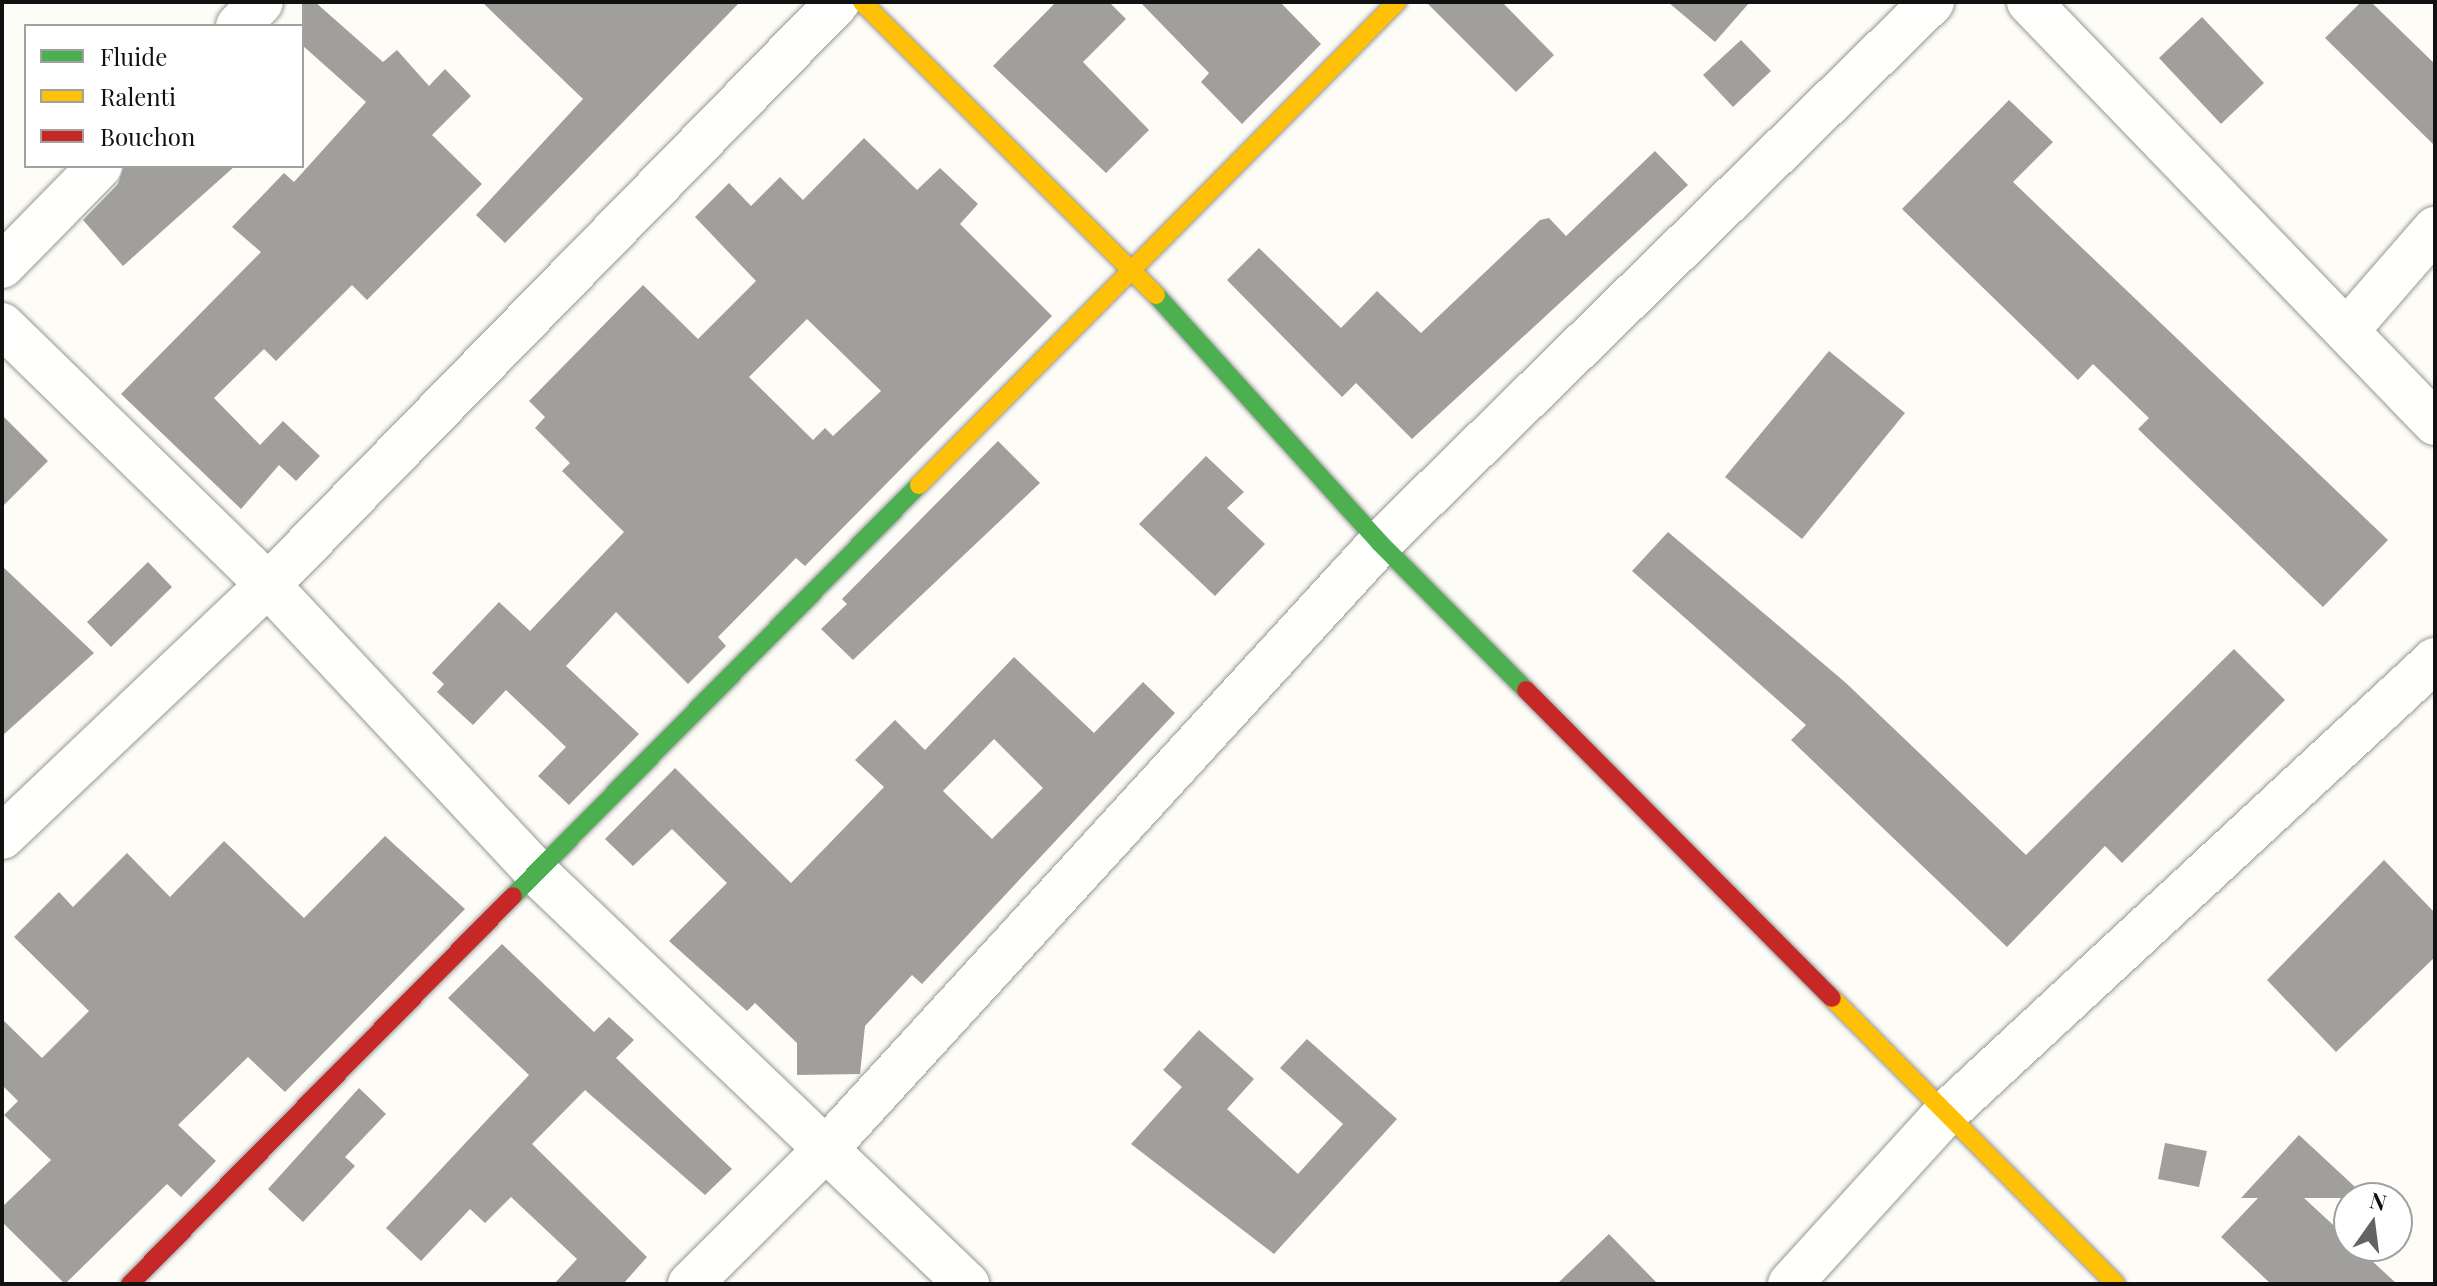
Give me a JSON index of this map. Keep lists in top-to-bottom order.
{
  "legend": ["Fluide", "Ralenti", "Bouchon"],
  "north": "top"
}
